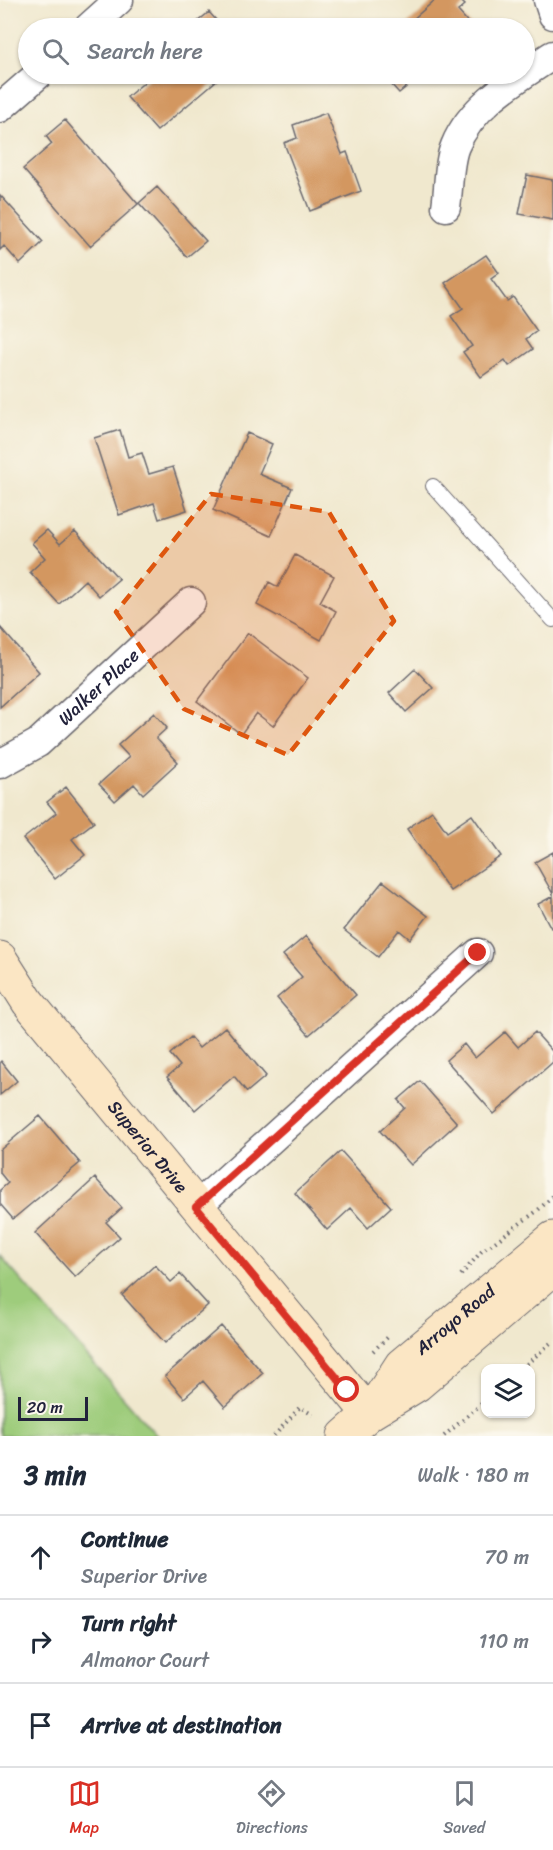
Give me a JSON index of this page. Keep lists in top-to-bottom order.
{
  "streets": {
    "street": ["Walker Place", "Superior Drive", "Arroyo Road"]
  },
  "crossings": [
    ["Superior Drive", "Arroyo Road"]
  ],
  "scale_bar": "20 m",
  "page": {
    "search": "Search here",
    "scale": "20 m",
    "heading": ["3 min", "Walk · 180 m"],
    "list": [
      ["Continue", "Superior Drive", "70 m"],
      ["Turn right", "Almanor Court", "110 m"],
      "Arrive at destination"
    ],
    "nav": ["Map", "Directions", "Saved"]
  }
}
